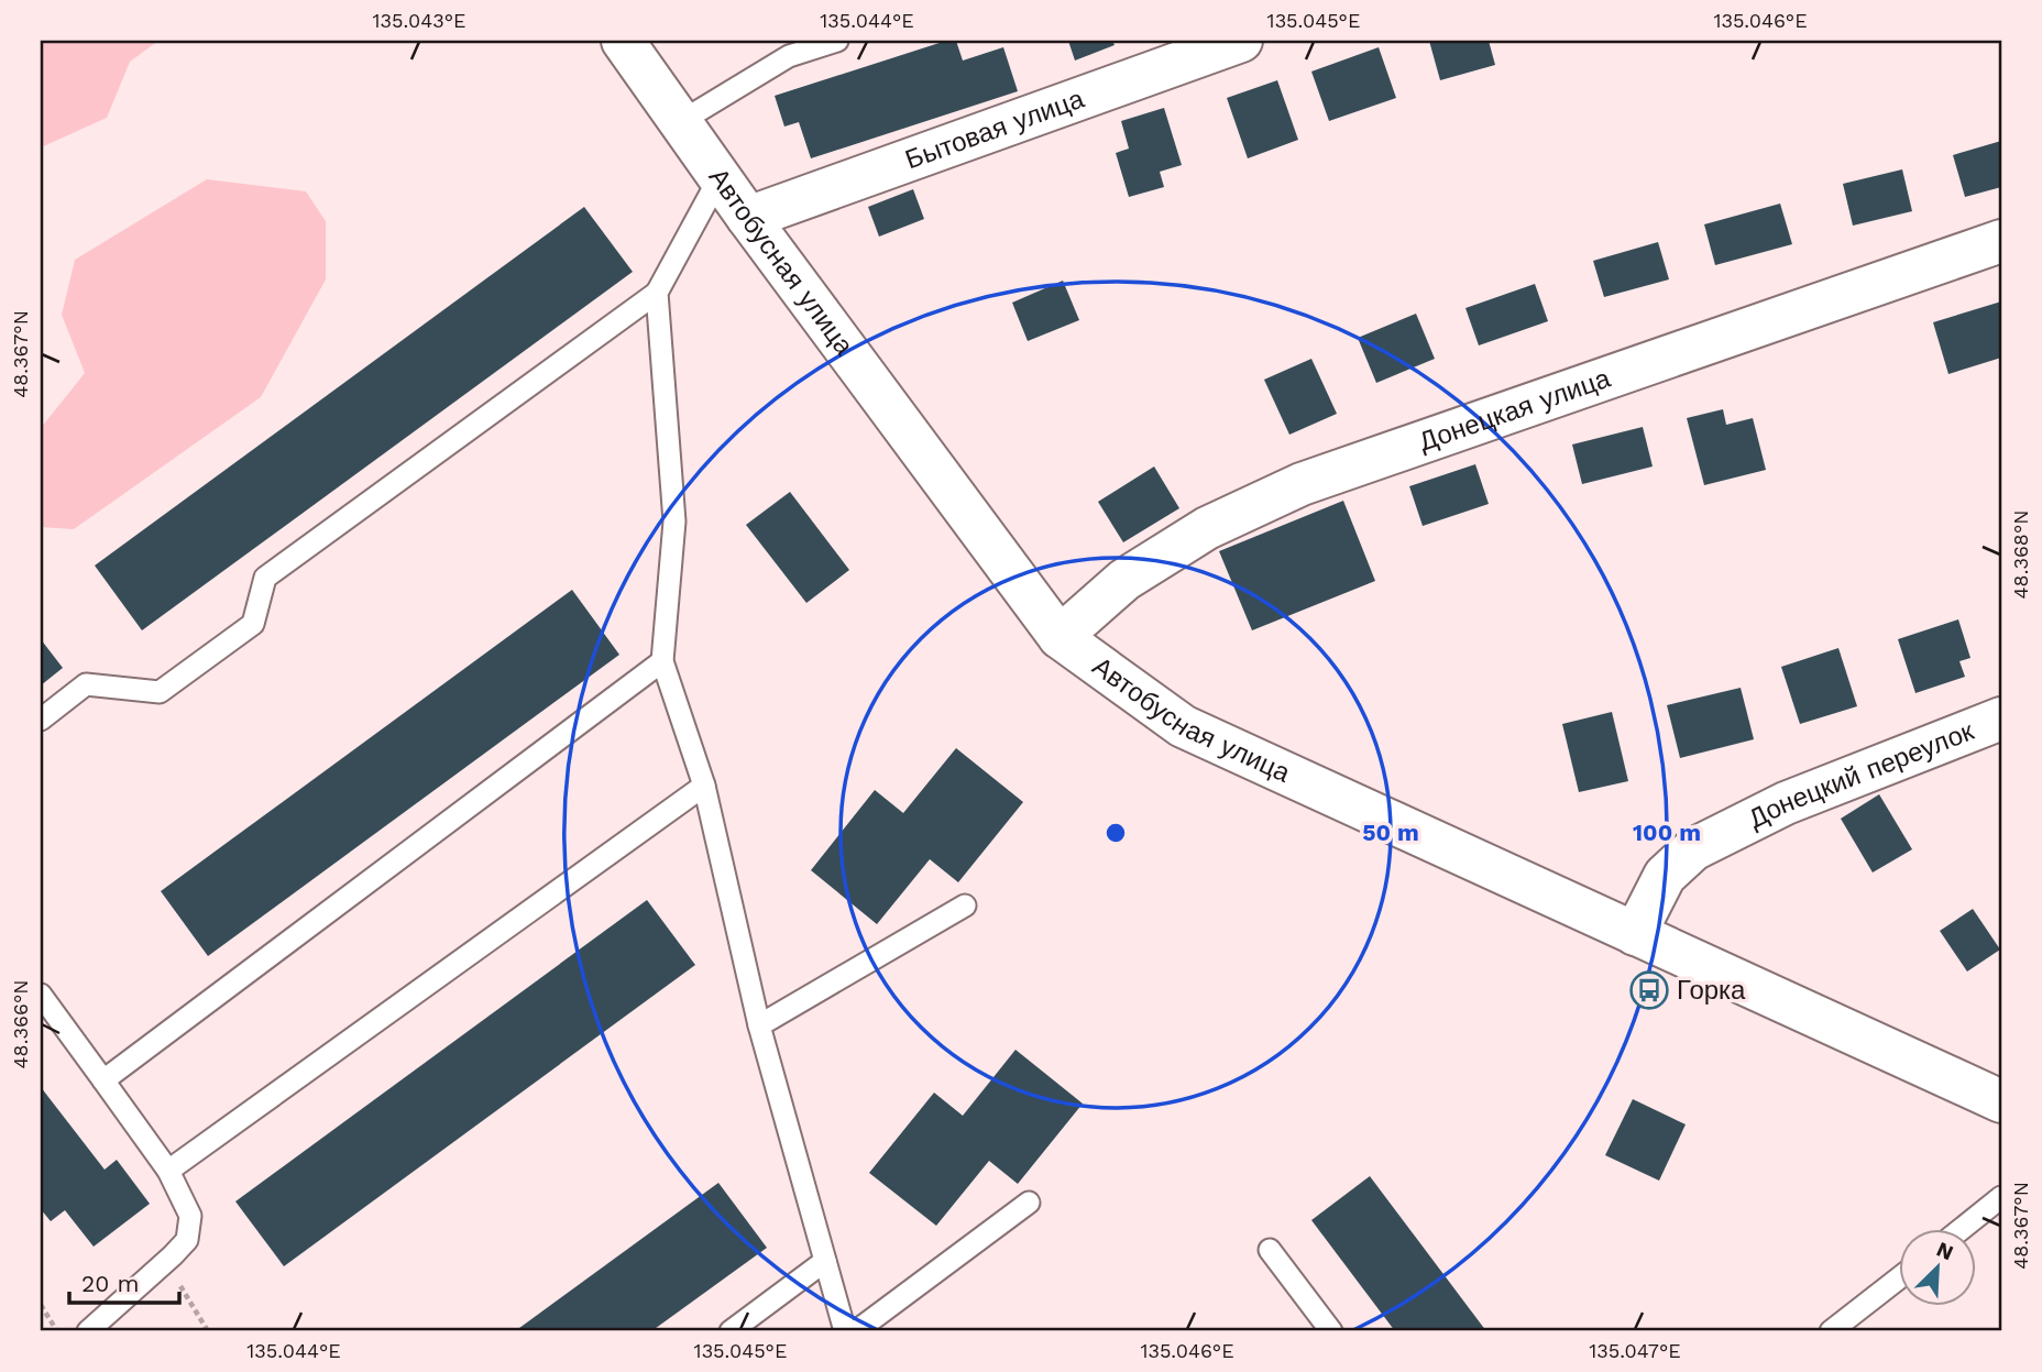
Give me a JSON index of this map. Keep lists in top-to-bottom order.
{
  "streets": {
    "street": [
      "Бытовая улица",
      "Автобусная улица",
      "Донецкая улица",
      "Донецкий переулок"
    ]
  },
  "crossings": [
    ["Бытовая улица", "Автобусная улица"],
    ["Автобусная улица", "Донецкая улица"],
    ["Автобусная улица", "Донецкий переулок"]
  ],
  "places": {
    "bus stop": ["Горка"]
  },
  "scale_bar": "20 m",
  "north": "top right",
  "coordinates": [
    "135.043°E",
    "135.044°E",
    "135.045°E",
    "135.046°E",
    "48.367°N",
    "48.368°N",
    "48.366°N",
    "135.047°E"
  ],
  "rings": ["50 m", "100 m"]
}
